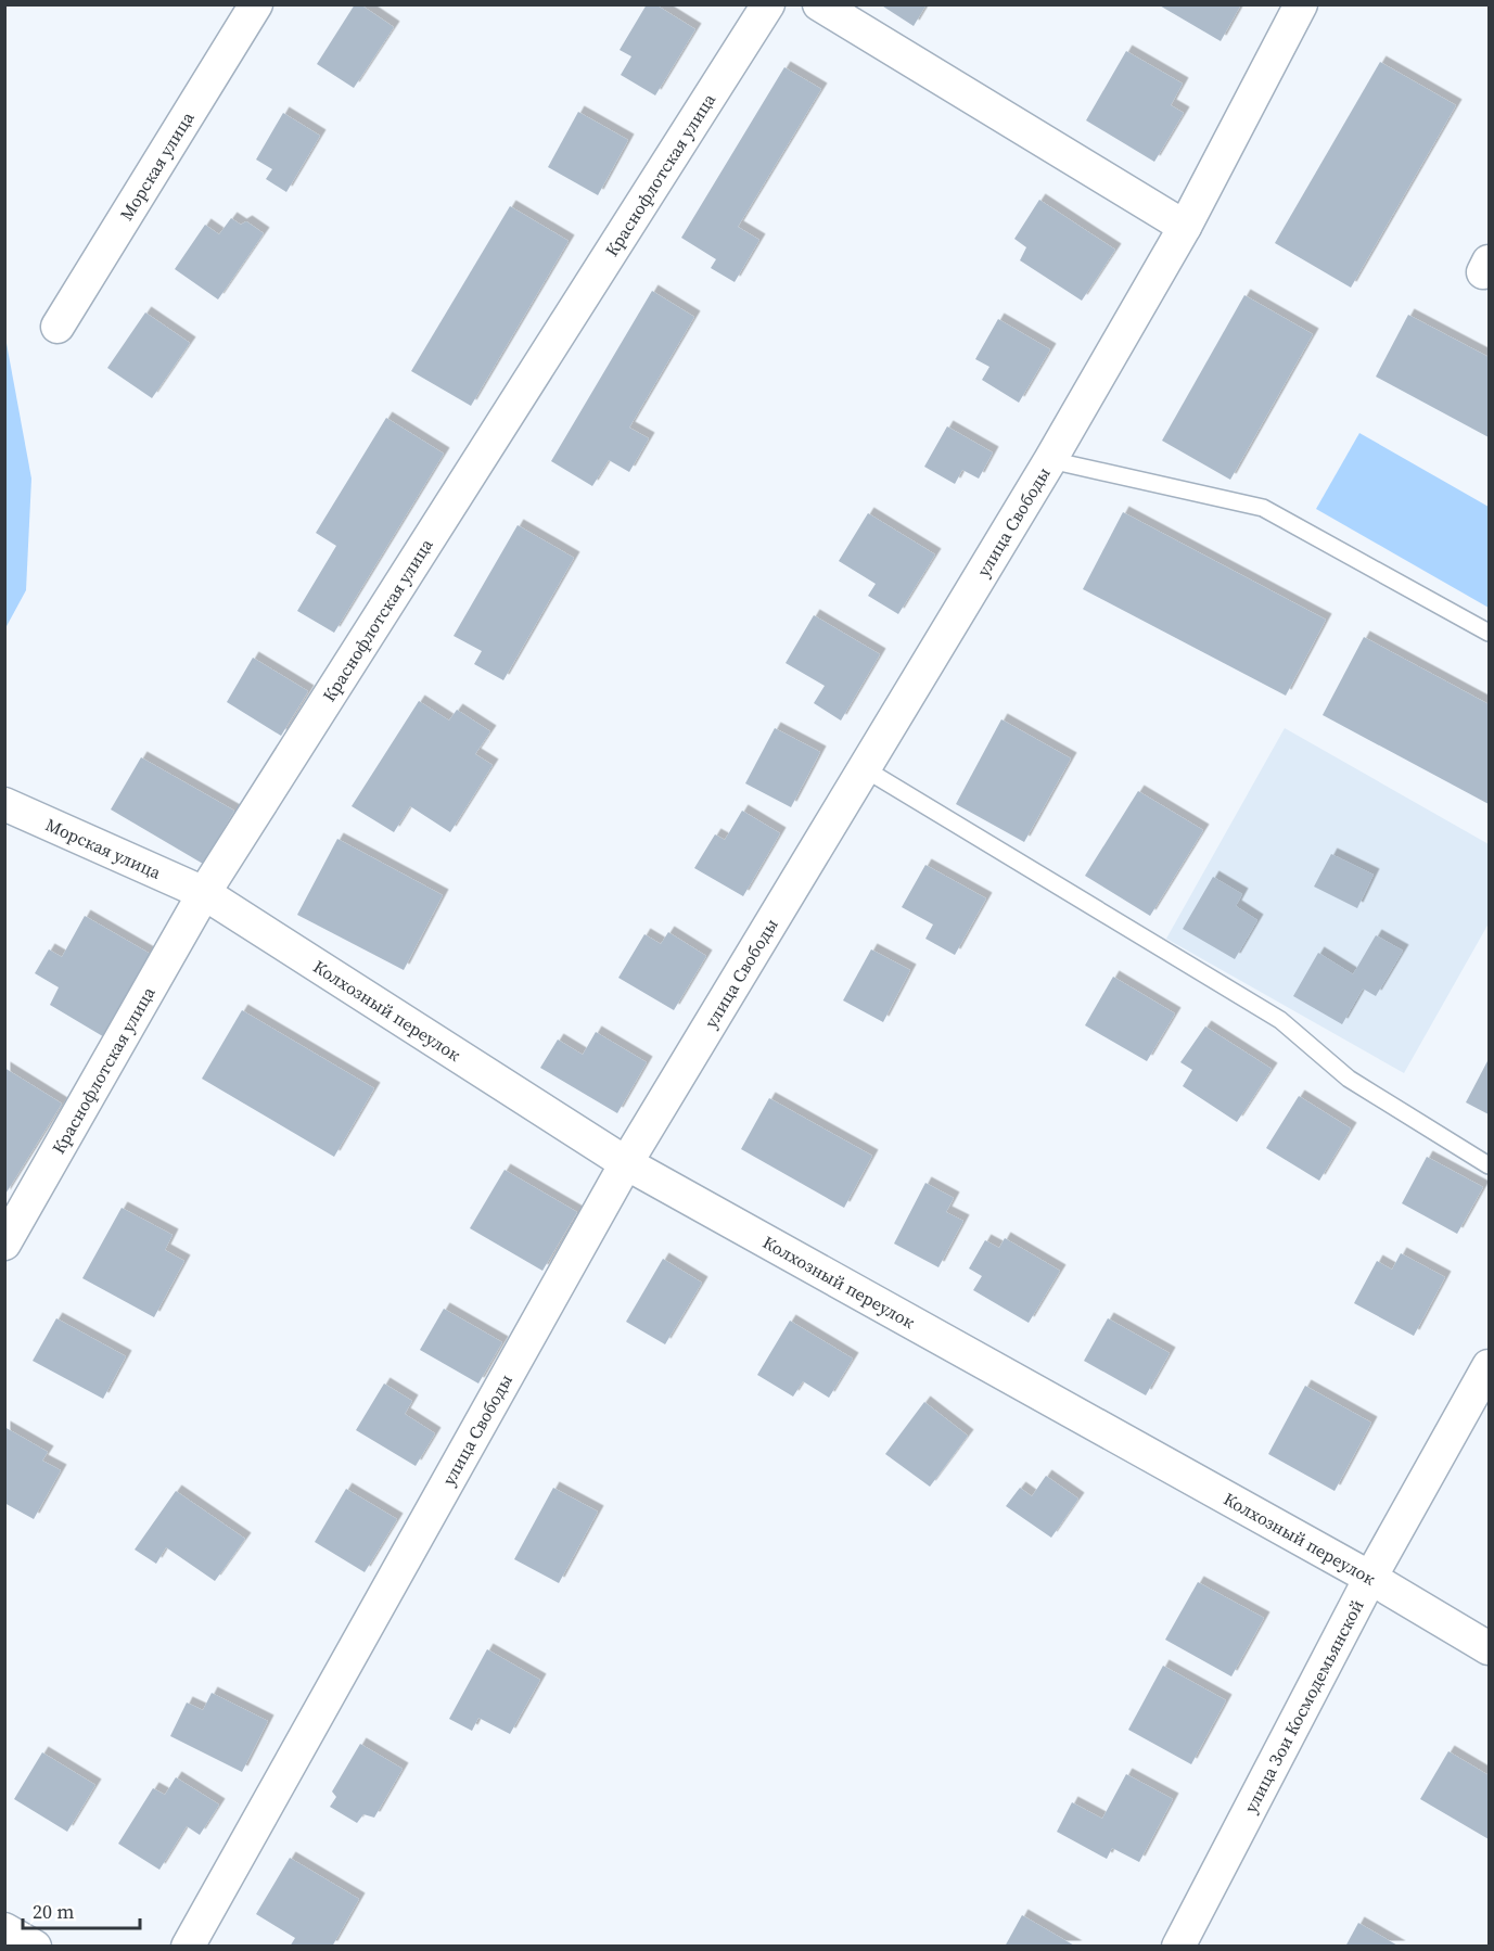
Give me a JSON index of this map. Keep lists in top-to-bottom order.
{
  "streets": {
    "street": [
      "Морская улица",
      "Краснофлотская улица",
      "улица Свободы",
      "Колхозный переулок",
      "улица Зои Космодемьянской"
    ]
  },
  "crossings": [
    ["Морская улица", "Краснофлотская улица"],
    ["Морская улица", "Колхозный переулок"],
    ["Краснофлотская улица", "Колхозный переулок"],
    ["улица Свободы", "Колхозный переулок"],
    ["Колхозный переулок", "улица Зои Космодемьянской"]
  ],
  "scale_bar": "20 m"
}
